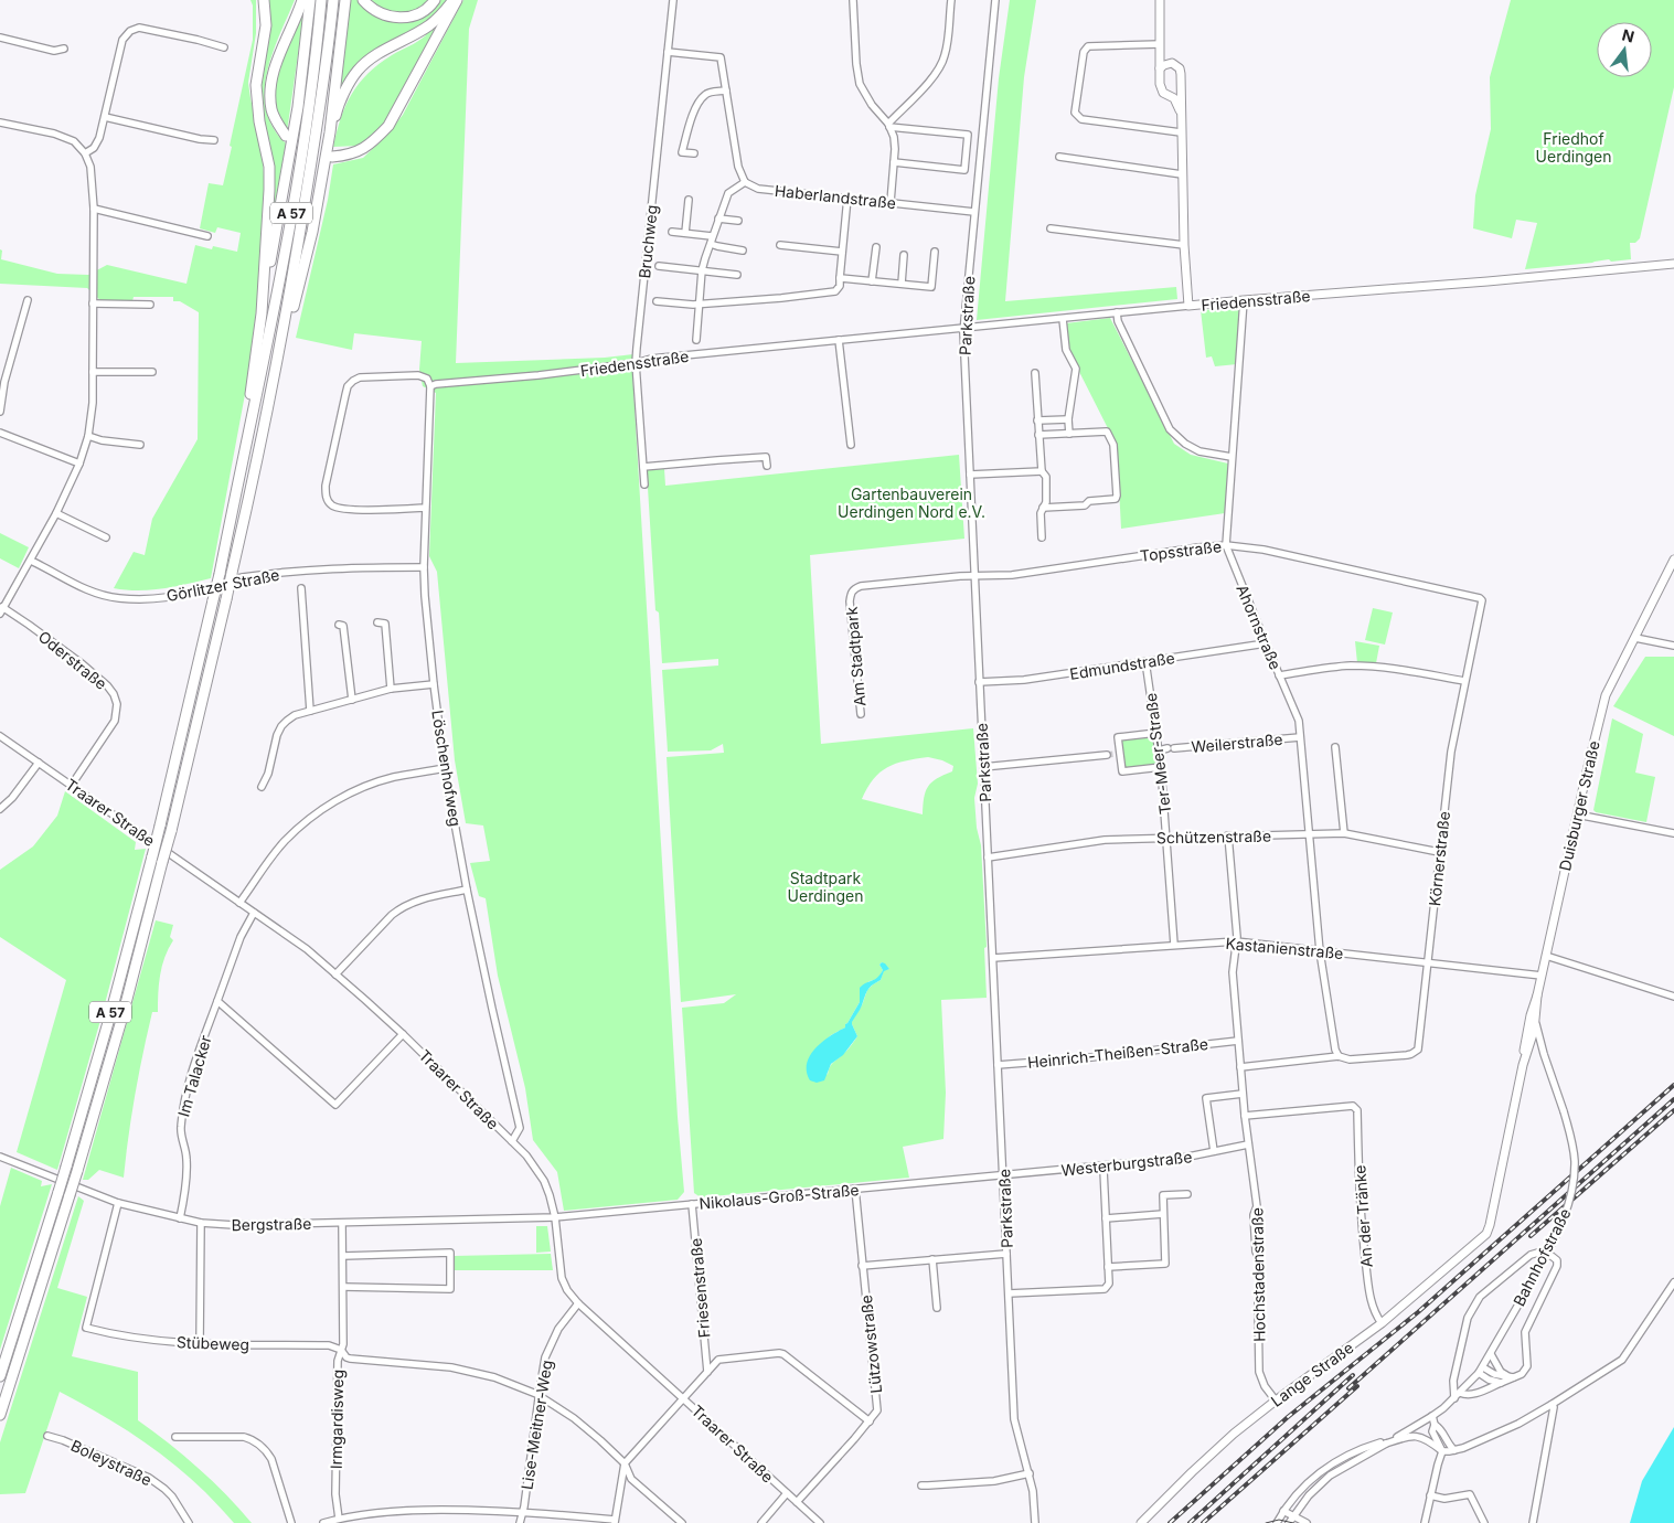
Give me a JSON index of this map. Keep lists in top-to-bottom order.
{
  "streets": {
    "highway": ["A 57"],
    "main road": [
      "Friedensstraße",
      "Duisburger Straße",
      "Bahnhofstraße",
      "Lange Straße"
    ],
    "street": [
      "Haberlandstraße",
      "Bruchweg",
      "Parkstraße",
      "Topsstraße",
      "Görlitzer Straße",
      "Ahornstraße",
      "Am Stadtpark",
      "Oderstraße",
      "Edmundstraße",
      "Weilerstraße",
      "Ter-Meer-Straße",
      "Löschenhofweg",
      "Traarer Straße",
      "Schützenstraße",
      "Körnerstraße",
      "Kastanienstraße",
      "Heinrich-Theißen-Straße",
      "Im Talacker",
      "Westerburgstraße",
      "Nikolaus-Groß-Straße",
      "An der Tränke",
      "Bergstraße",
      "Hochstadenstraße",
      "Friesenstraße",
      "Stübeweg",
      "Lützowstraße",
      "Irmgardisweg",
      "Lise-Meitner-Weg",
      "Boleystraße"
    ]
  },
  "crossings": [
    ["Haberlandstraße", "Parkstraße"],
    ["Bruchweg", "Friedensstraße"],
    ["Friedensstraße", "Parkstraße"],
    ["Friedensstraße", "Ahornstraße"],
    ["Friedensstraße", "Löschenhofweg"],
    ["Parkstraße", "Topsstraße"],
    ["Parkstraße", "Am Stadtpark"],
    ["Parkstraße", "Edmundstraße"],
    ["Parkstraße", "Schützenstraße"],
    ["Parkstraße", "Kastanienstraße"],
    ["Parkstraße", "Heinrich-Theißen-Straße"],
    ["Parkstraße", "Westerburgstraße"],
    ["Parkstraße", "Nikolaus-Groß-Straße"],
    ["Topsstraße", "Ahornstraße"],
    ["Topsstraße", "Am Stadtpark"],
    ["Topsstraße", "Körnerstraße"],
    ["Görlitzer Straße", "Löschenhofweg"],
    ["Ahornstraße", "Edmundstraße"],
    ["Ahornstraße", "Weilerstraße"],
    ["Ahornstraße", "Schützenstraße"],
    ["Ahornstraße", "Kastanienstraße"],
    ["Oderstraße", "Traarer Straße"],
    ["Edmundstraße", "Ter-Meer-Straße"],
    ["Weilerstraße", "Ter-Meer-Straße"],
    ["Ter-Meer-Straße", "Schützenstraße"],
    ["Ter-Meer-Straße", "Kastanienstraße"],
    ["Löschenhofweg", "Traarer Straße"],
    ["Duisburger Straße", "Kastanienstraße"],
    ["Duisburger Straße", "Bahnhofstraße"],
    ["Duisburger Straße", "Lange Straße"],
    ["Traarer Straße", "Im Talacker"],
    ["Traarer Straße", "Nikolaus-Groß-Straße"],
    ["Traarer Straße", "Bergstraße"],
    ["Traarer Straße", "Lützowstraße"],
    ["Traarer Straße", "Lise-Meitner-Weg"],
    ["Schützenstraße", "Körnerstraße"],
    ["Körnerstraße", "Kastanienstraße"],
    ["Im Talacker", "Bergstraße"],
    ["Westerburgstraße", "Nikolaus-Groß-Straße"],
    ["Westerburgstraße", "Hochstadenstraße"],
    ["Nikolaus-Groß-Straße", "Bergstraße"],
    ["Nikolaus-Groß-Straße", "Friesenstraße"],
    ["Nikolaus-Groß-Straße", "Lützowstraße"],
    ["An der Tränke", "Hochstadenstraße"],
    ["An der Tränke", "Lange Straße"],
    ["Bergstraße", "Stübeweg"],
    ["Bergstraße", "Irmgardisweg"],
    ["Hochstadenstraße", "Lange Straße"],
    ["Stübeweg", "Irmgardisweg"],
    ["Stübeweg", "Lise-Meitner-Weg"]
  ],
  "parks": ["Friedhof Uerdingen", "Gartenbauverein Uerdingen Nord e.V.", "Stadtpark Uerdingen"],
  "north": "top"
}
